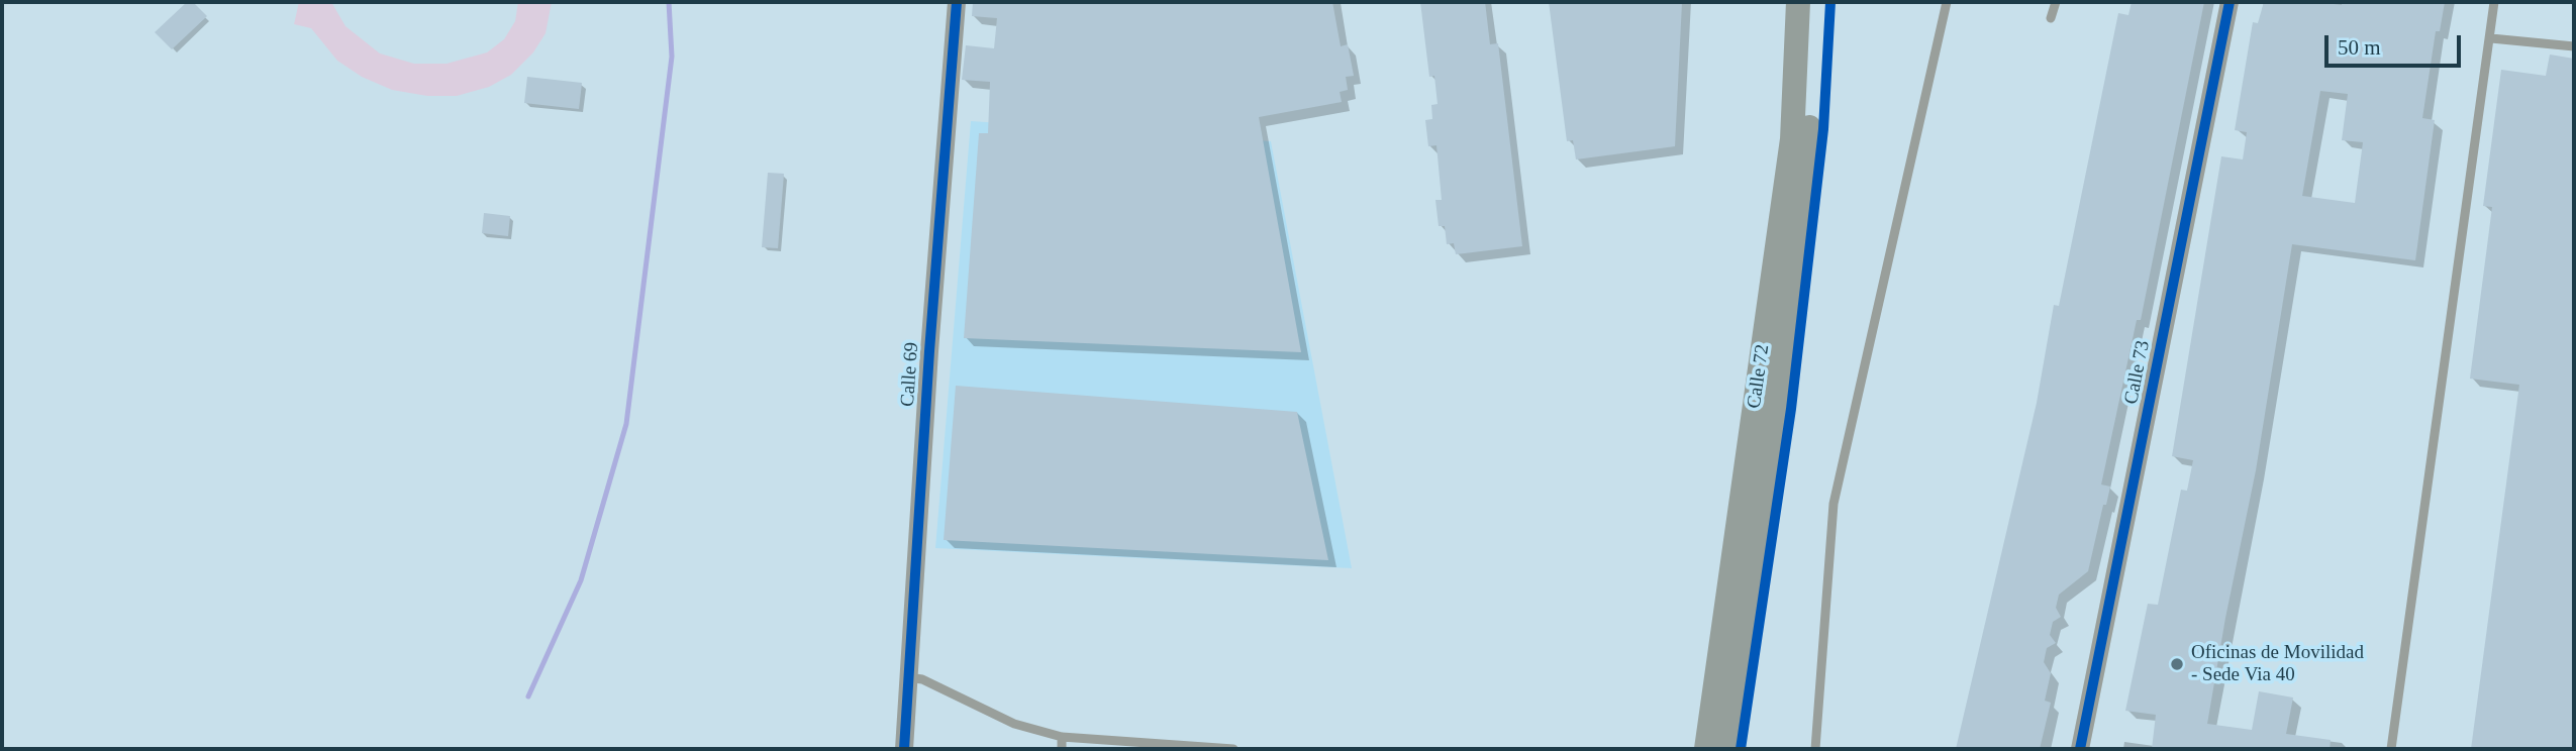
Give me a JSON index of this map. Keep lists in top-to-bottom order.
{
  "streets": {
    "main road": ["Calle 72"],
    "street": ["Calle 73", "Calle 69"]
  },
  "places": ["Oficinas de Movilidad - Sede Via 40"],
  "scale_bar": "50 m"
}
